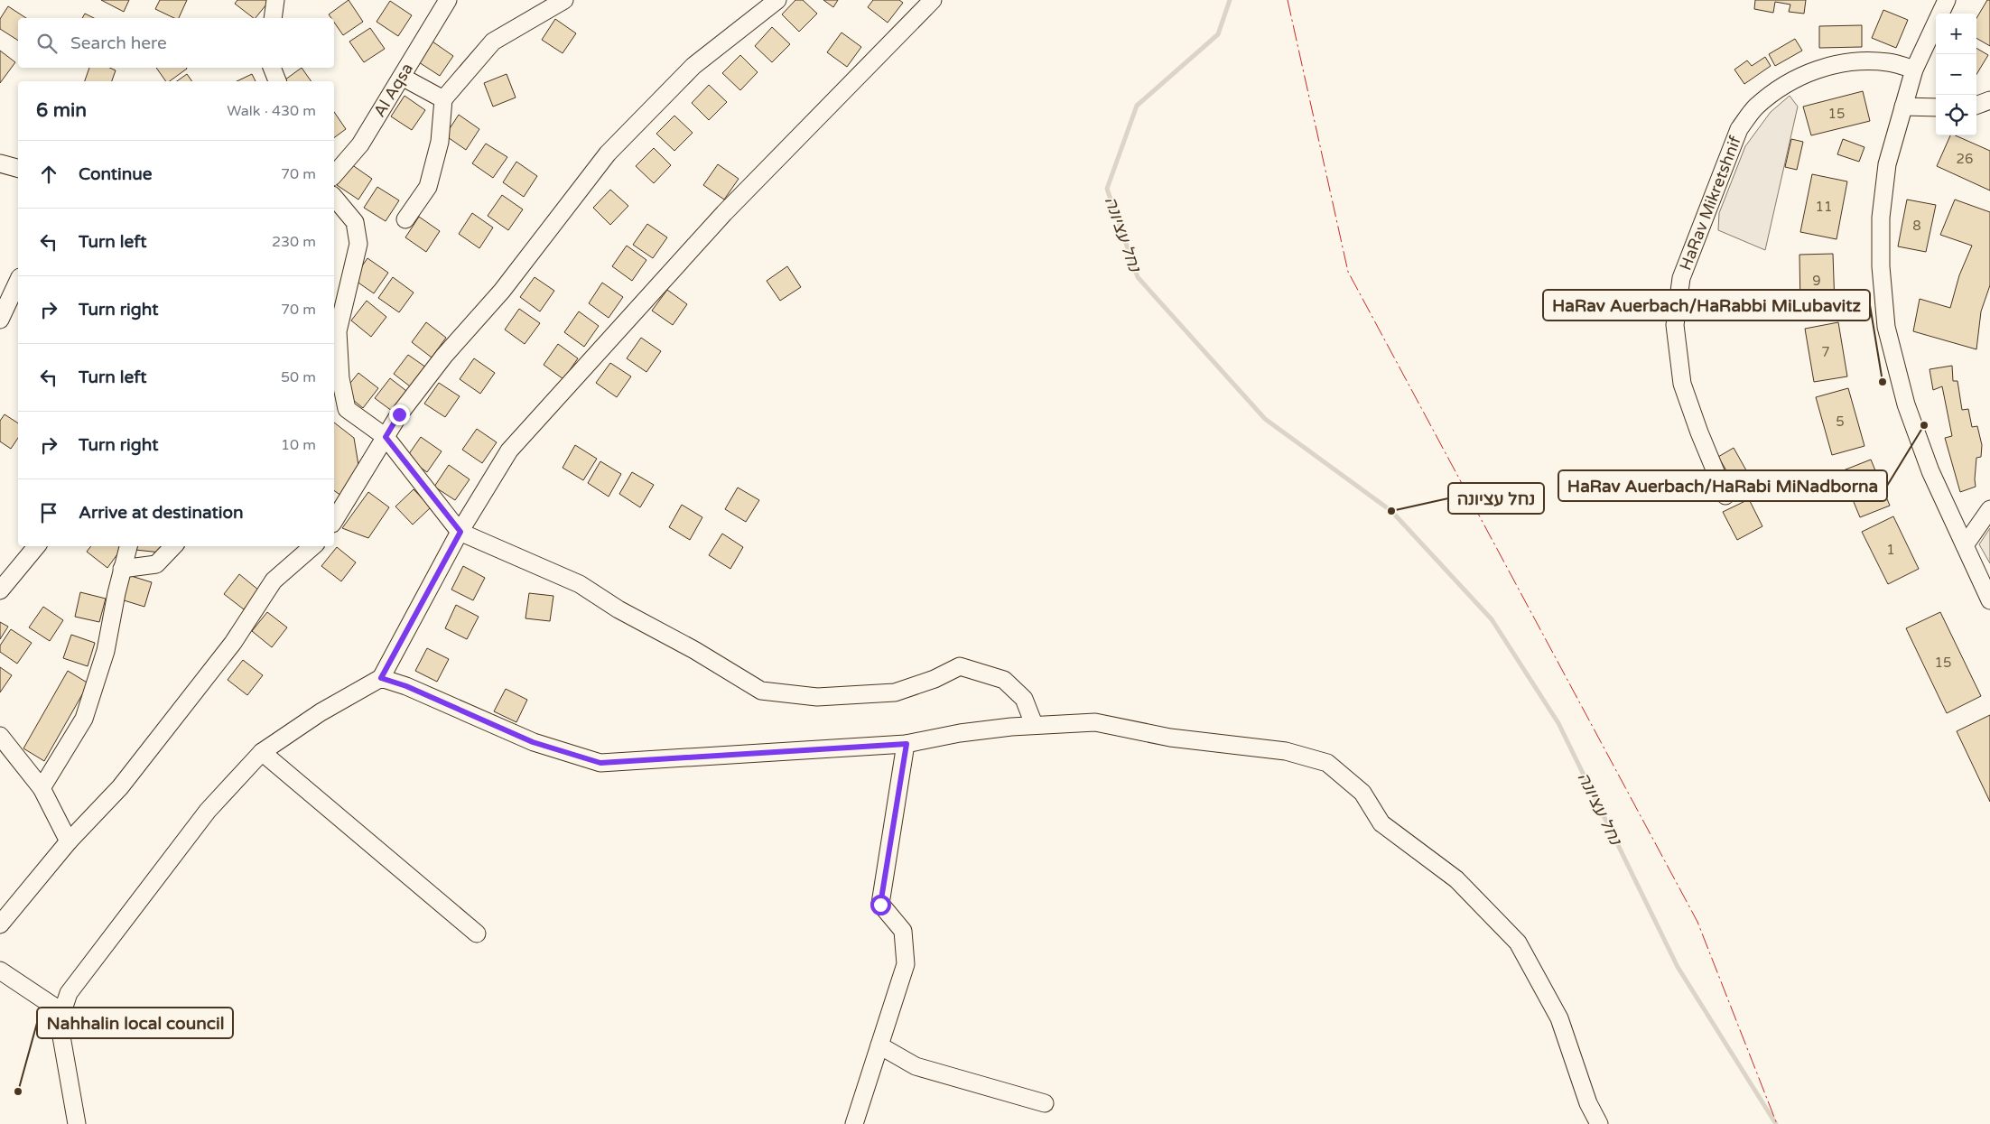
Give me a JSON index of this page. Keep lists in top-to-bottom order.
{
  "streets": {
    "street": ["Al Aqsa", "HaRav Mikretshnif"]
  },
  "water": ["נחל עציונה"],
  "places": [
    "HaRav Auerbach/HaRabbi MiLubavitz",
    "HaRav Auerbach/HaRabi MiNadborna",
    "נחל עציונה",
    "Nahhalin local council"
  ],
  "house_numbers": [
    "15",
    "26",
    "11",
    "8",
    "9",
    "7",
    "5",
    "1",
    "15"
  ],
  "page": {
    "map_buttons": ["+", "−"],
    "search": "Search here",
    "heading": ["6 min", "Walk · 430 m"],
    "list": [
      ["Continue", "70 m"],
      ["Turn left", "230 m"],
      ["Turn right", "70 m"],
      ["Turn left", "50 m"],
      ["Turn right", "10 m"],
      "Arrive at destination"
    ]
  }
}
